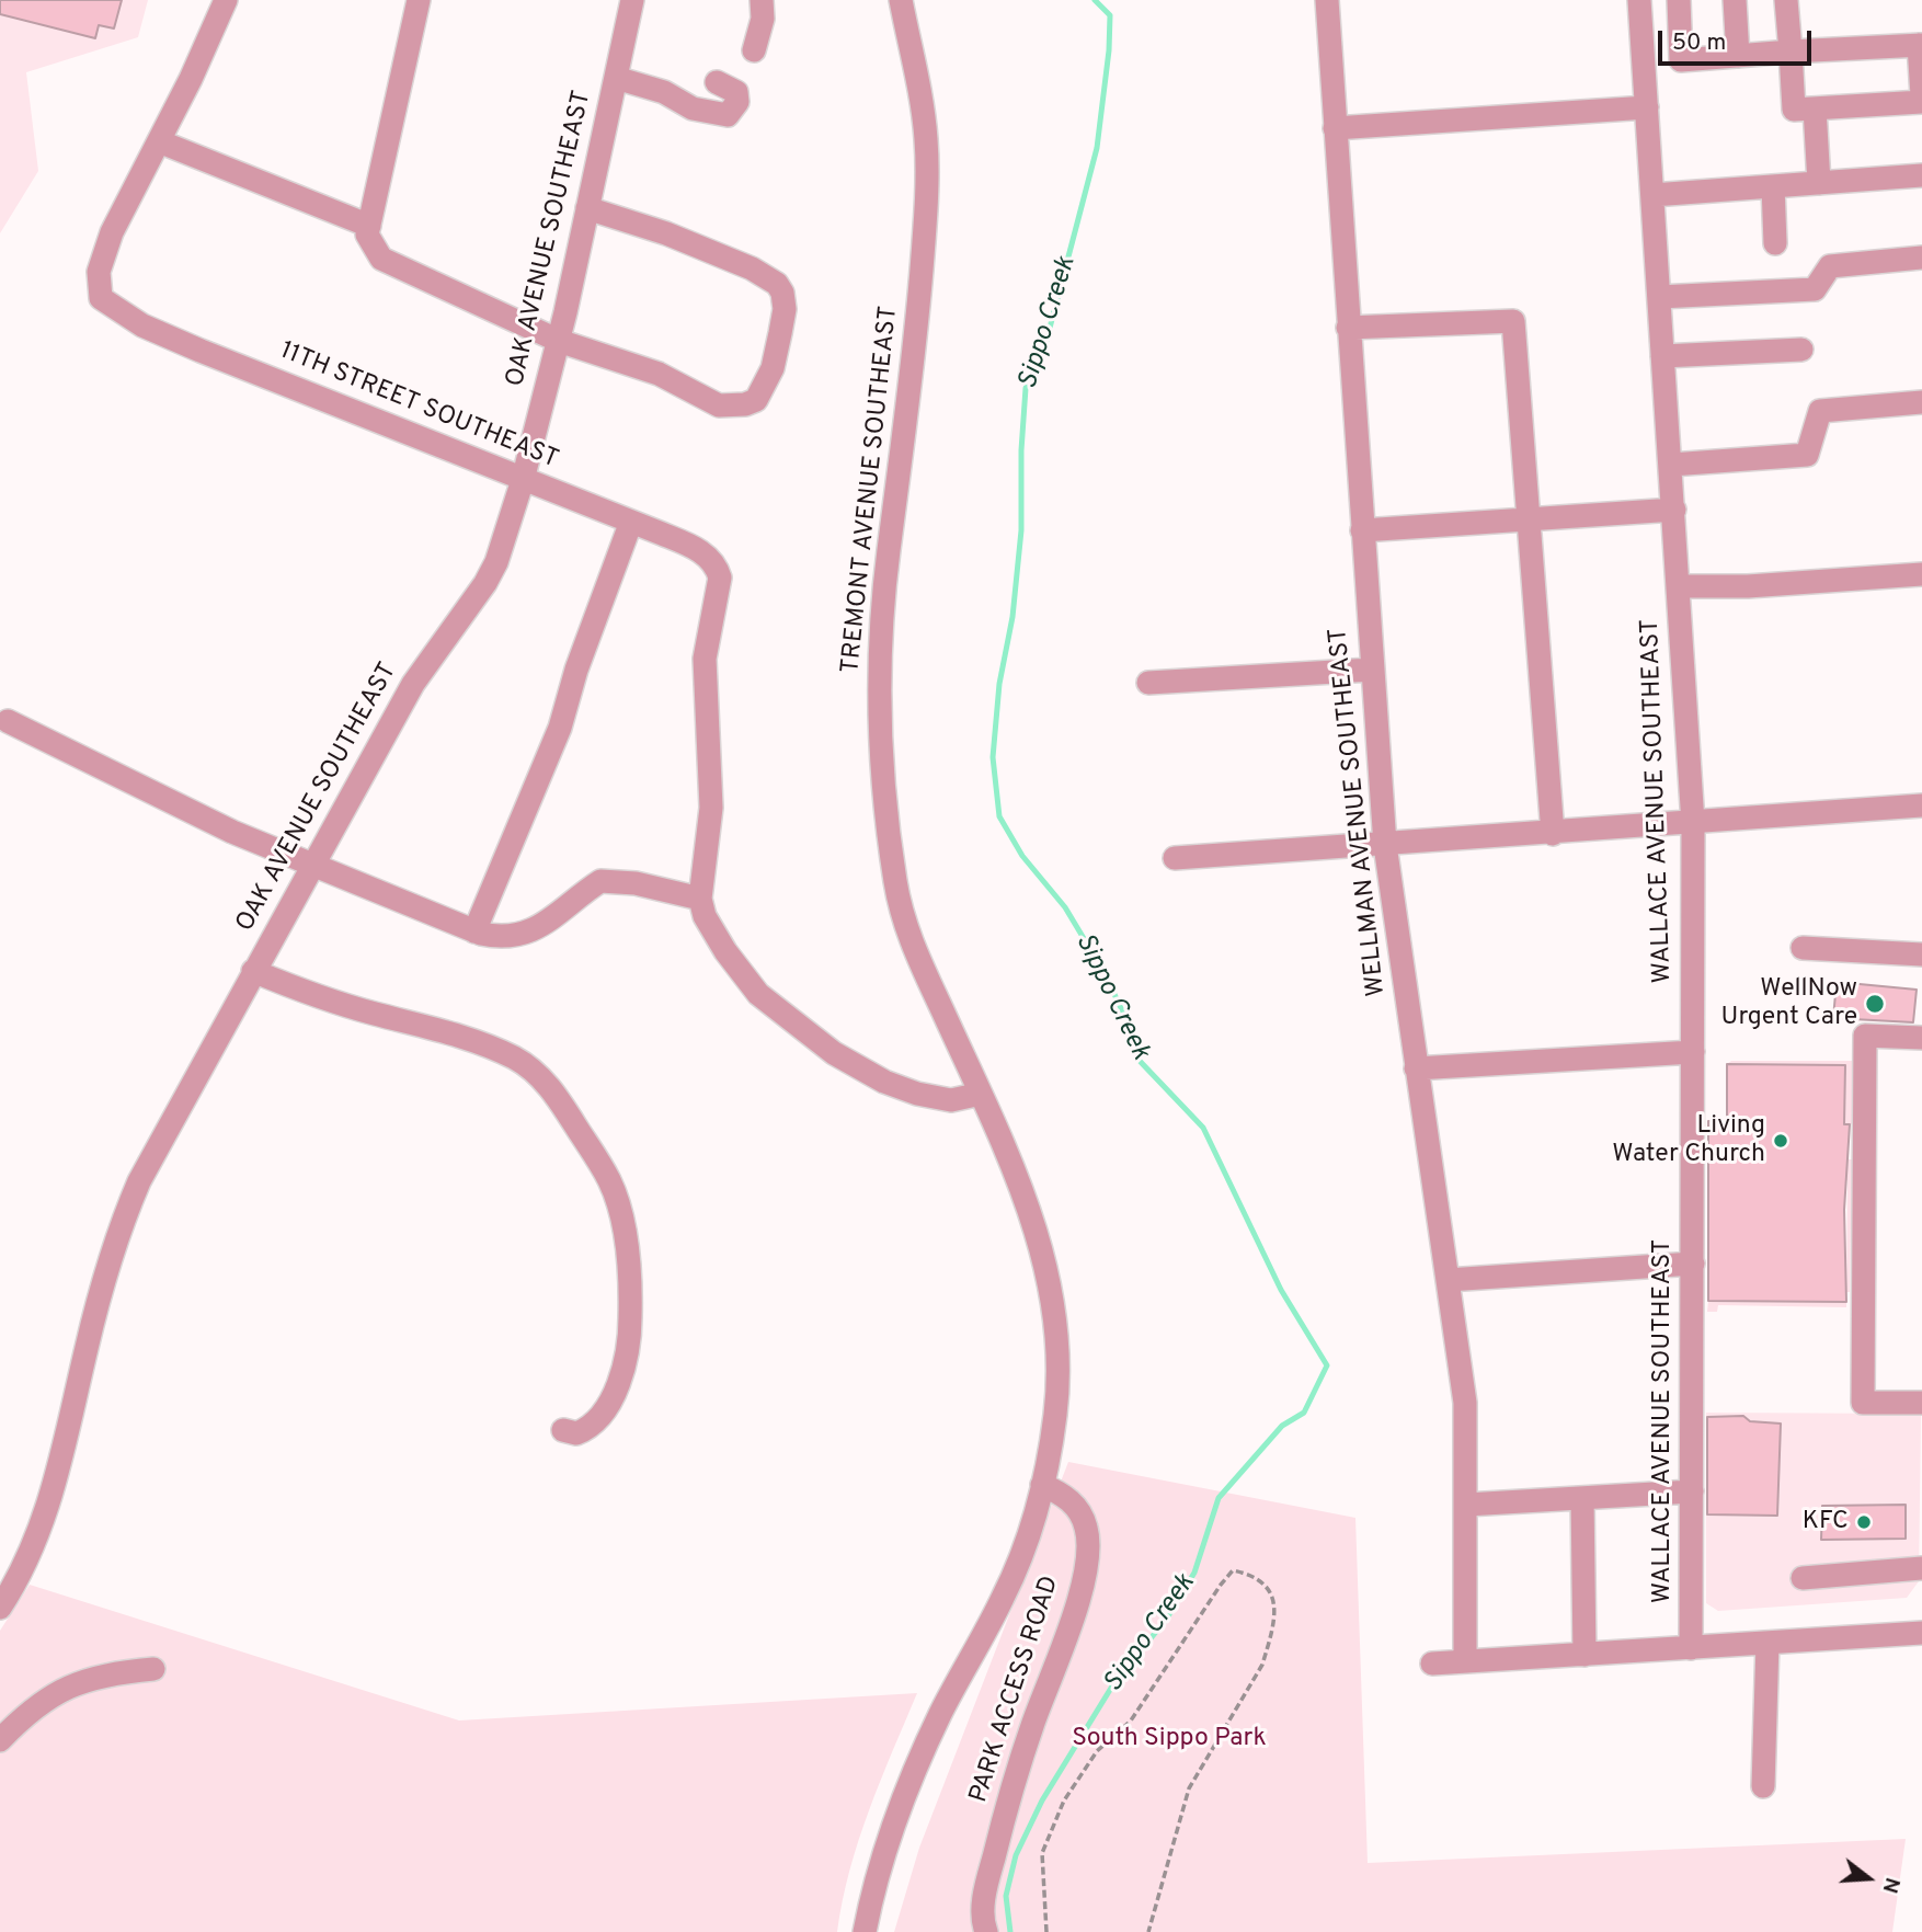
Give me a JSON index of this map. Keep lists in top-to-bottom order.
{
  "streets": {
    "street": [
      "OAK AVENUE SOUTHEAST",
      "11TH STREET SOUTHEAST",
      "TREMONT AVENUE SOUTHEAST",
      "WALLACE AVENUE SOUTHEAST",
      "WELLMAN AVENUE SOUTHEAST",
      "PARK ACCESS ROAD"
    ]
  },
  "crossings": [
    ["OAK AVENUE SOUTHEAST", "11TH STREET SOUTHEAST"],
    ["TREMONT AVENUE SOUTHEAST", "PARK ACCESS ROAD"]
  ],
  "water": ["Sippo Creek"],
  "parks": ["South Sippo Park"],
  "places": ["WellNow Urgent Care", "Living Water Church", "KFC"],
  "scale_bar": "50 m",
  "north": "right"
}
